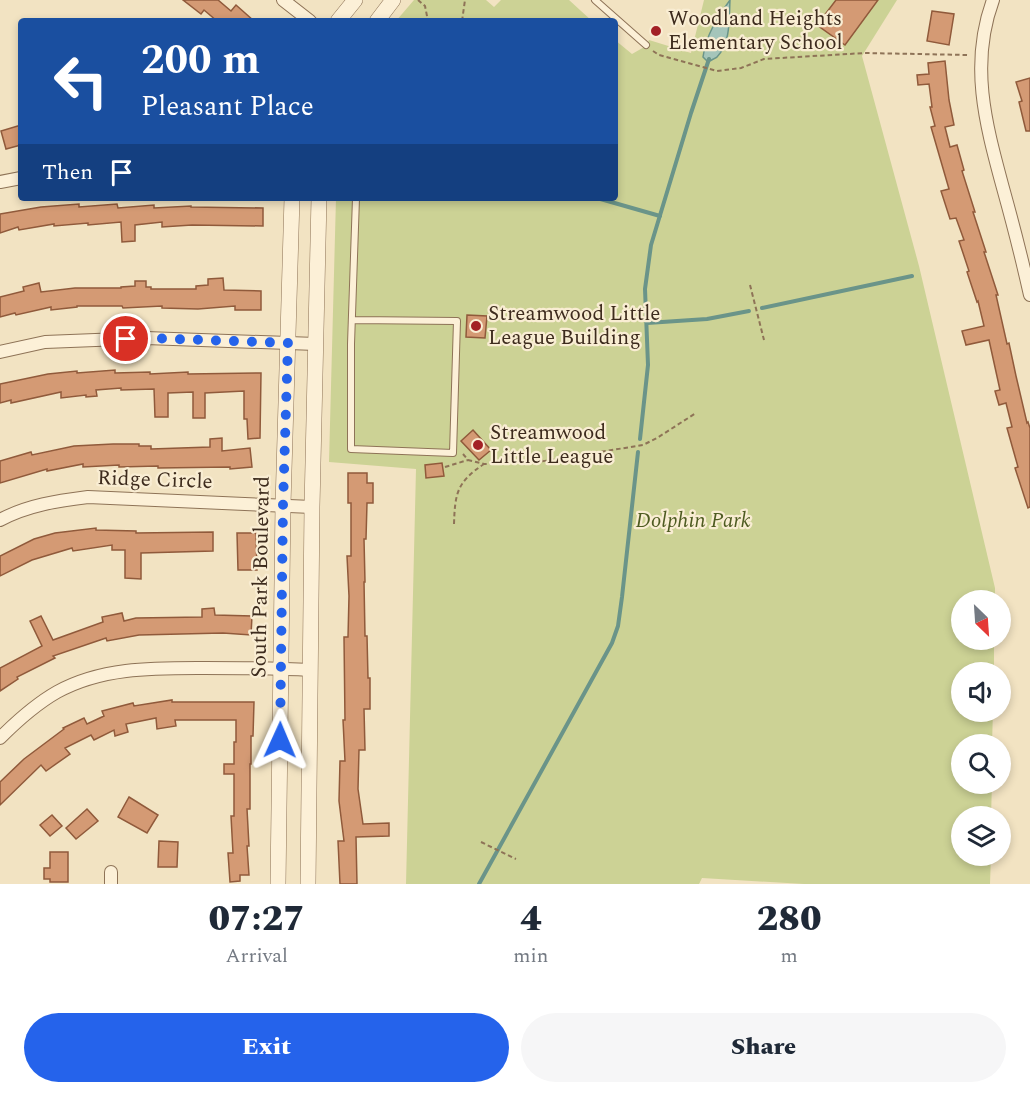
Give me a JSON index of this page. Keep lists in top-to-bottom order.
{
  "streets": {
    "street": ["Ridge Circle", "South Park Boulevard"]
  },
  "crossings": [
    ["Ridge Circle", "South Park Boulevard"]
  ],
  "parks": ["Dolphin Park"],
  "places": ["Woodland Heights Elementary School", "Streamwood Little League Building", "Streamwood Little League"],
  "north": "bottom right",
  "page": {
    "turn": ["200 m", "Pleasant Place"],
    "then": "Then",
    "eta": [
      "07:27",
      "Arrival",
      "4",
      "min",
      "280",
      "m"
    ],
    "buttons": ["Exit", "Share"]
  }
}
